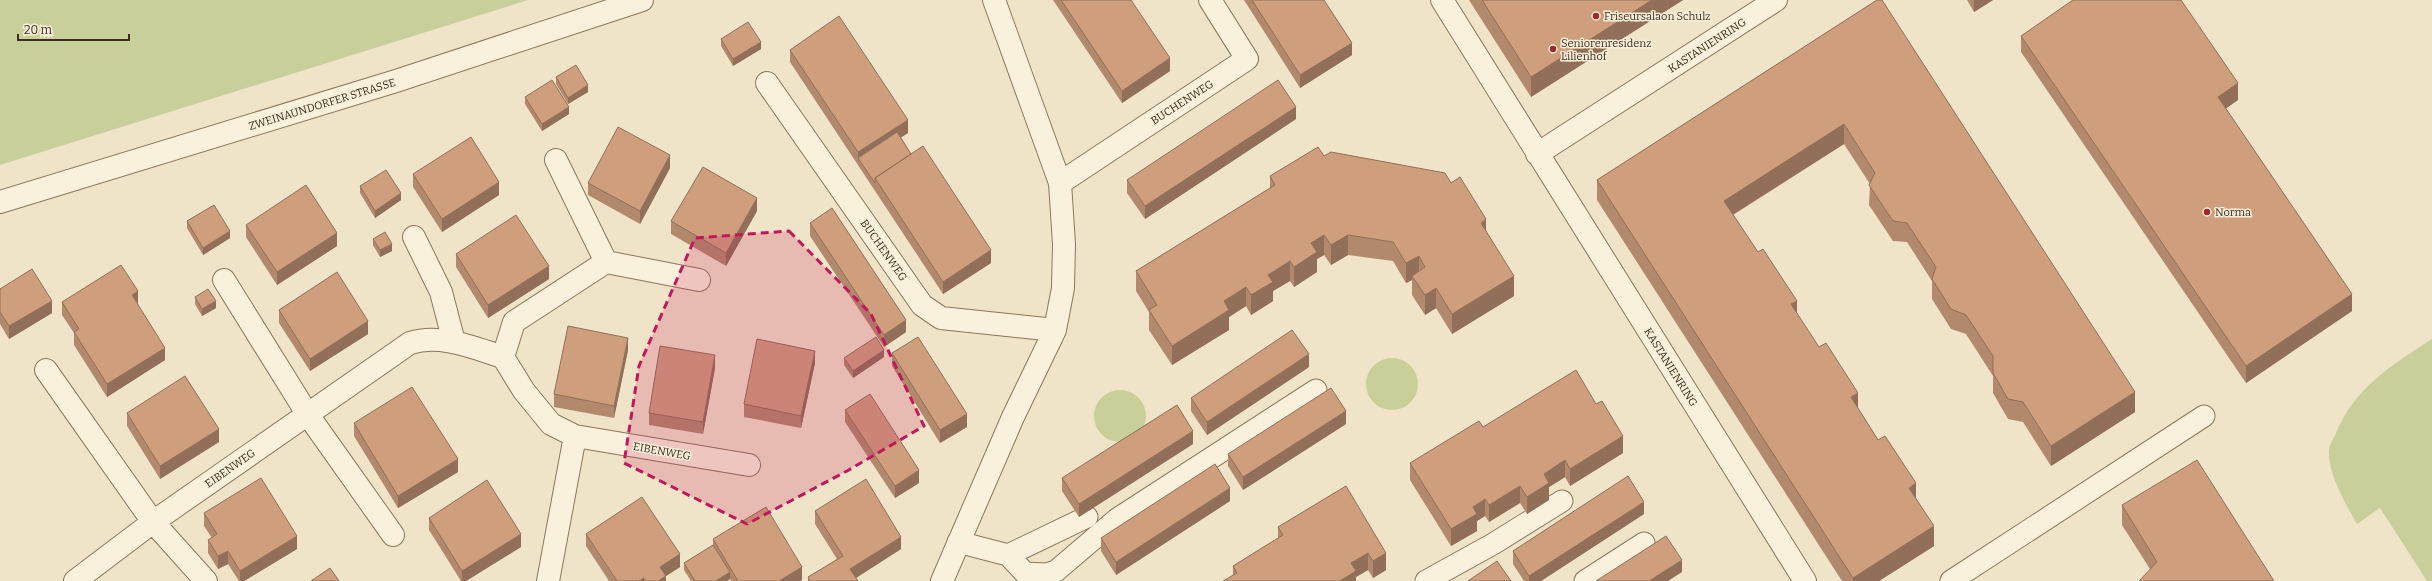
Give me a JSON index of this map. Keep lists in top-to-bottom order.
{
  "streets": {
    "street": [
      "KASTANIENRING",
      "BUCHENWEG",
      "ZWEINAUNDORFER STRASSE",
      "EIBENWEG"
    ]
  },
  "places": ["Friseursalaon Schulz", "Seniorenresidenz Lilienhof", "Norma"],
  "scale_bar": "20 m"
}
